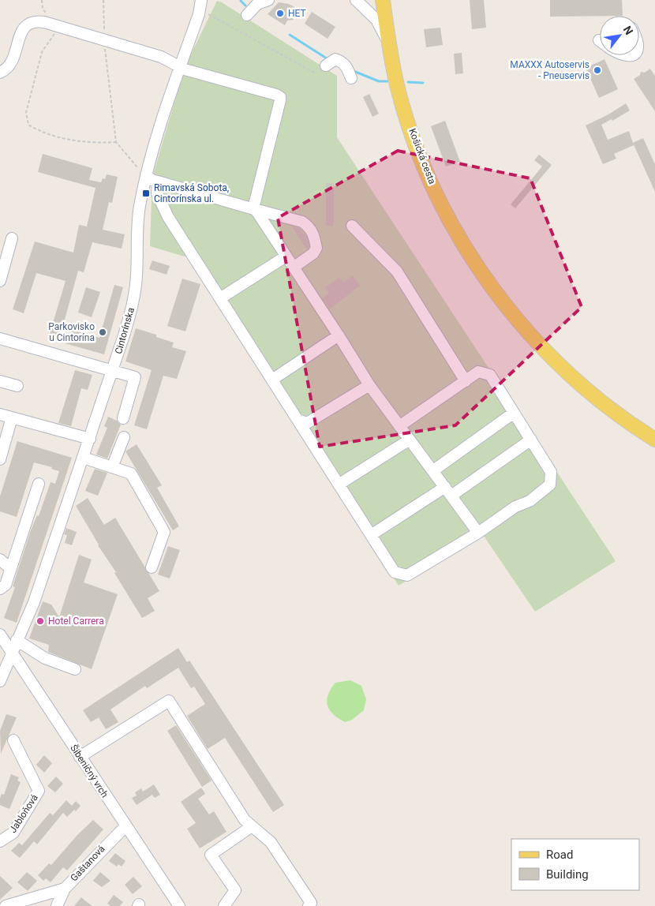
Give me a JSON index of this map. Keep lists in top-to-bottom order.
{
  "streets": {
    "main road": ["Košická cesta"],
    "street": [
      "Cintorínska",
      "Šibeničný vrch",
      "Jabloňová",
      "Gaštanová"
    ]
  },
  "crossings": [
    ["Cintorínska", "Šibeničný vrch"],
    ["Šibeničný vrch", "Gaštanová"]
  ],
  "places": {
    "other": [
      "HET",
      "MAXXX Autoservis - Pneuservis",
      "Parkovisko u Cintorína",
      "Hotel Carrera"
    ],
    "transit": ["Rimavská Sobota, Cintorínska ul."]
  },
  "legend": ["Road", "Building"],
  "north": "top right"
}
